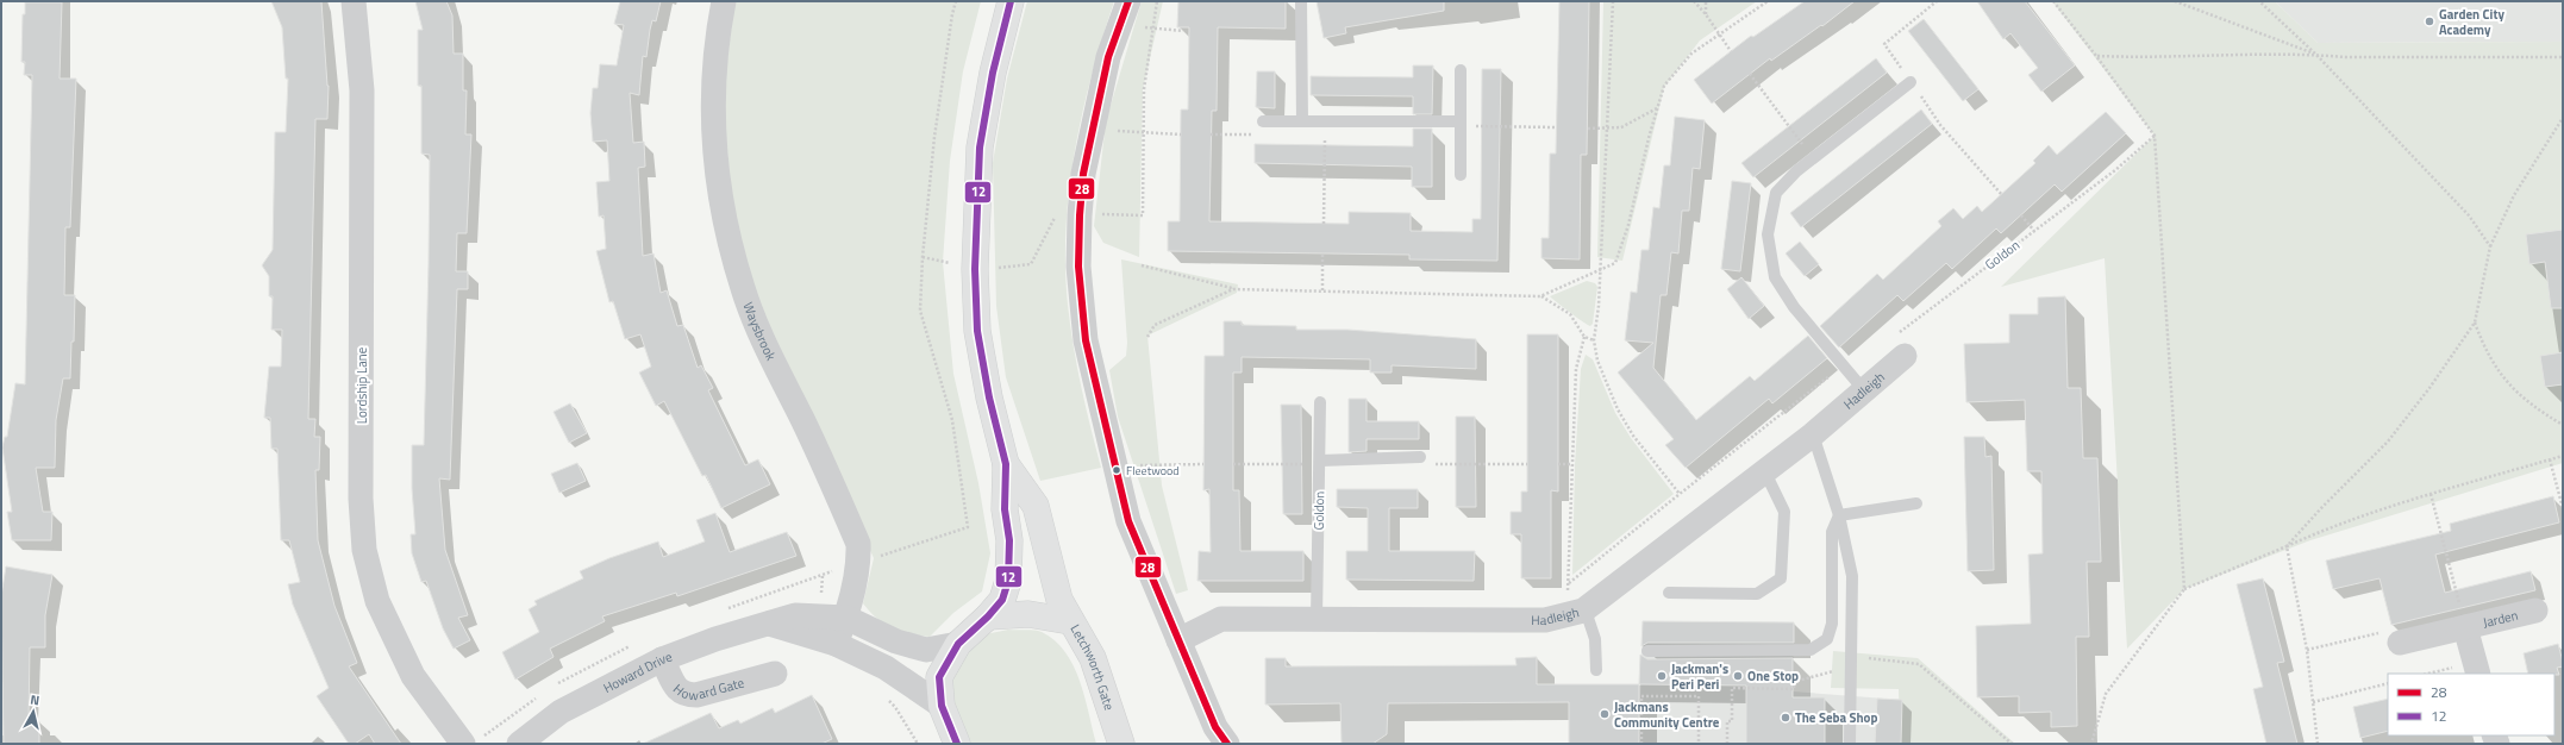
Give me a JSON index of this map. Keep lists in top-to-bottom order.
{
  "streets": {
    "main road": ["Letchworth Gate"],
    "street": [
      "Waysbrook",
      "Lordship Lane",
      "Hadleigh",
      "Jarden",
      "Howard Drive",
      "Howard Gate"
    ],
    "lane": ["Goldon"]
  },
  "crossings": [
    ["Goldon", "Hadleigh"],
    ["Waysbrook", "Howard Drive"],
    ["Howard Drive", "Howard Gate"]
  ],
  "places": [
    "Garden City Academy",
    "Fleetwood",
    "Jackman's Peri Peri",
    "One Stop",
    "Jackmans Community Centre",
    "The Seba Shop"
  ],
  "lines": ["transit line 28", "transit line 12"],
  "legend": ["28", "12"],
  "north": "top"
}
